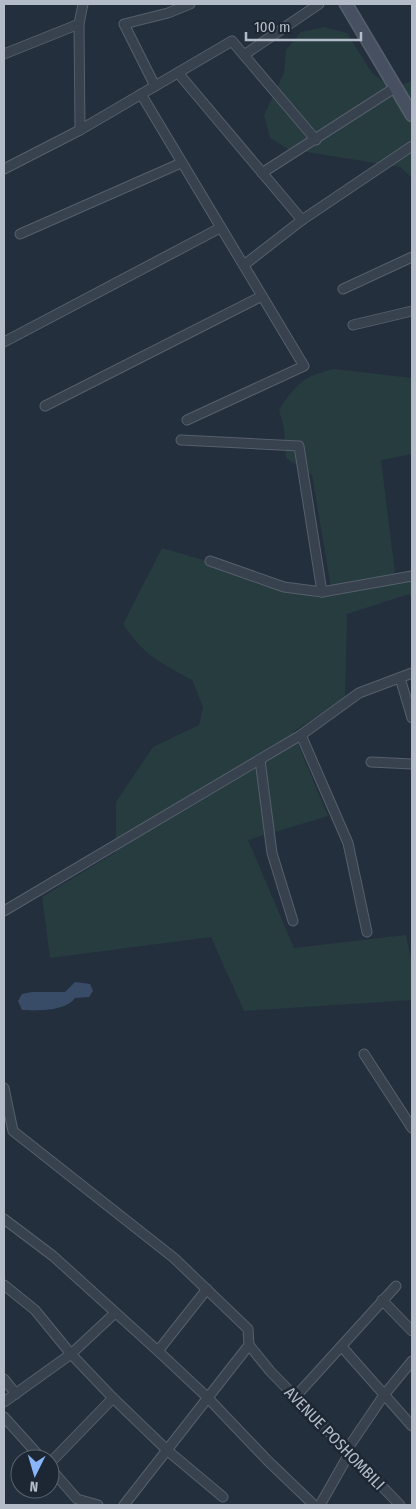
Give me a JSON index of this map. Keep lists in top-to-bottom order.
{
  "streets": {
    "street": ["AVENUE POSHOMBILI"]
  },
  "scale_bar": "100 m",
  "north": "bottom"
}
